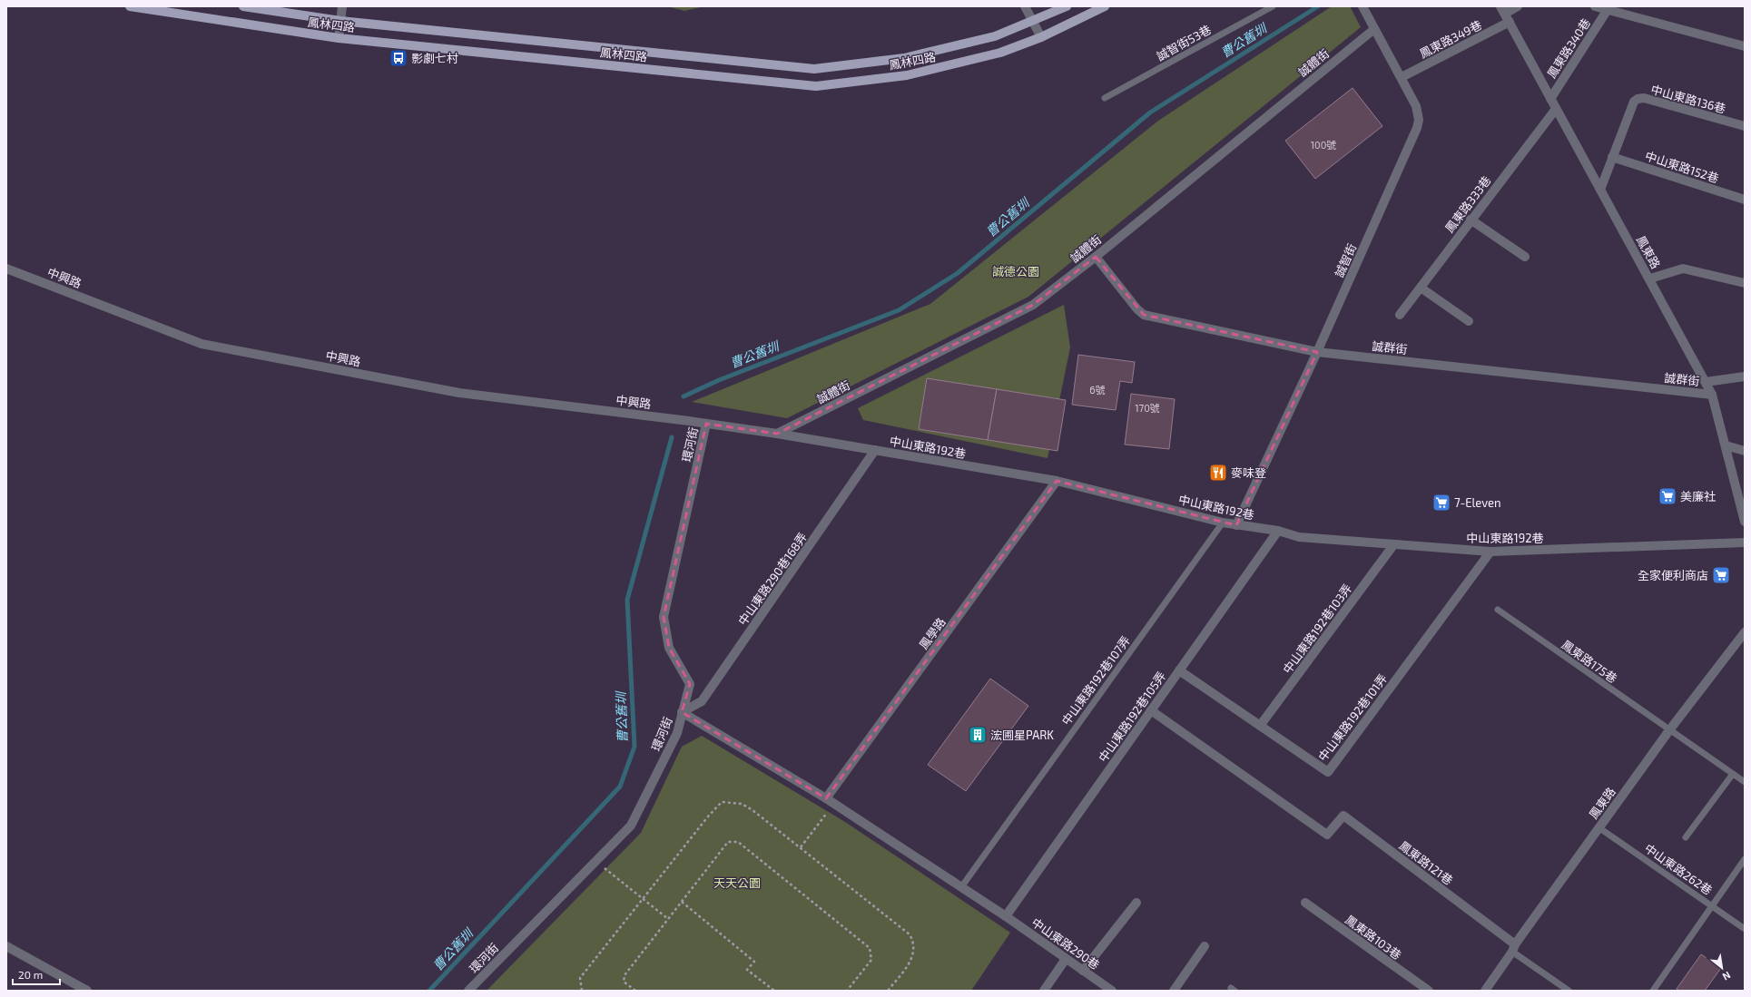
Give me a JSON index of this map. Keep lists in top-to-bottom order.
{
  "streets": {
    "main road": ["鳳林四路"],
    "street": [
      "鳳東路349巷",
      "鳳東路340巷",
      "誠體街",
      "中山東路136巷",
      "中山東路152巷",
      "鳳東路333巷",
      "鳳東路",
      "誠智街",
      "中興路",
      "誠群街",
      "環河街",
      "中山東路192巷",
      "中山東路290巷168弄",
      "中山東路192巷103弄",
      "鳳學路",
      "中山東路192巷105弄",
      "中山東路192巷101弄",
      "鳳東路121巷",
      "鳳東路103巷",
      "中山東路290巷"
    ],
    "lane": [
      "誠智街53巷",
      "鳳東路175巷",
      "中山東路192巷107弄",
      "中山東路262巷"
    ]
  },
  "crossings": [
    ["鳳東路349巷", "鳳東路"],
    ["鳳東路349巷", "誠智街"],
    ["鳳東路340巷", "鳳東路"],
    ["誠體街", "誠智街"],
    ["誠體街", "誠群街"],
    ["誠體街", "中山東路192巷"],
    ["中山東路136巷", "中山東路152巷"],
    ["中山東路136巷", "鳳東路"],
    ["鳳東路333巷", "鳳東路"],
    ["鳳東路", "誠群街"],
    ["鳳東路", "鳳東路175巷"],
    ["鳳東路", "鳳東路121巷"],
    ["鳳東路", "中山東路262巷"],
    ["誠智街", "誠群街"],
    ["誠智街", "中山東路192巷"],
    ["中興路", "中山東路192巷"],
    ["環河街", "中山東路192巷"],
    ["環河街", "中山東路290巷168弄"],
    ["環河街", "中山東路290巷"],
    ["中山東路192巷", "中山東路290巷168弄"],
    ["中山東路192巷", "中山東路192巷103弄"],
    ["中山東路192巷", "鳳學路"],
    ["中山東路192巷", "中山東路192巷107弄"],
    ["中山東路192巷", "中山東路192巷105弄"],
    ["中山東路192巷", "中山東路192巷101弄"],
    ["中山東路290巷168弄", "中山東路290巷"],
    ["中山東路192巷103弄", "中山東路192巷101弄"],
    ["鳳學路", "中山東路290巷"],
    ["中山東路192巷107弄", "中山東路290巷"],
    ["中山東路192巷105弄", "中山東路192巷101弄"],
    ["中山東路192巷105弄", "鳳東路121巷"],
    ["中山東路192巷105弄", "中山東路290巷"]
  ],
  "water": ["曹公舊圳"],
  "parks": ["誠德公園", "天天公園"],
  "places": {
    "bus stop": ["影劇七村"],
    "restaurant": ["麥味登"],
    "supermarket": ["美廉社", "7-Eleven", "全家便利商店"],
    "building": ["浤圃星PARK"]
  },
  "house_numbers": ["100號", "6號", "170號"],
  "scale_bar": "20 m",
  "north": "bottom right"
}
